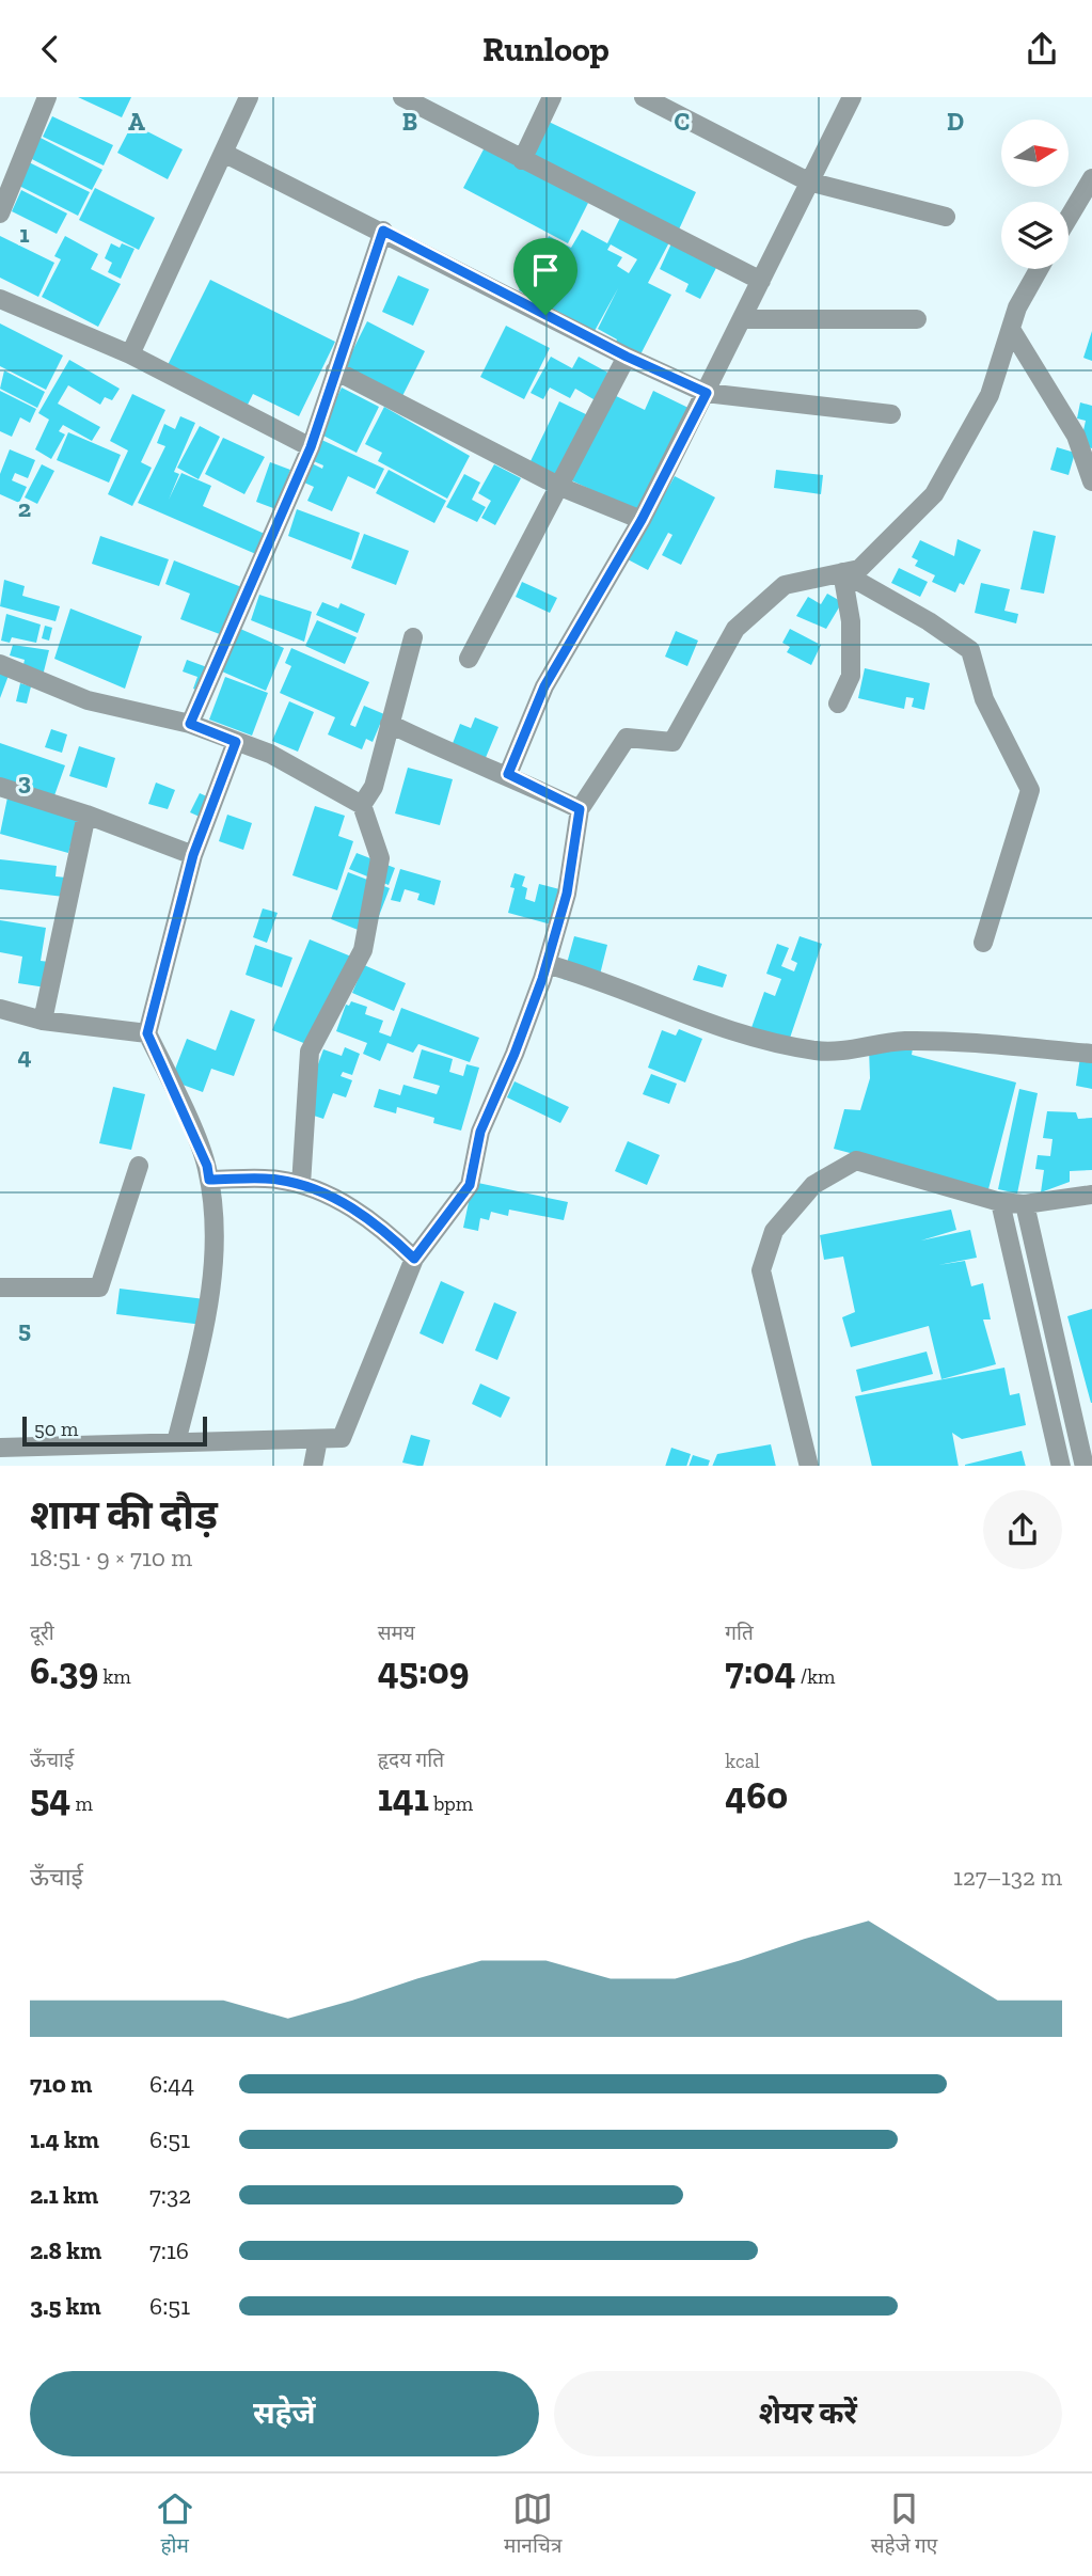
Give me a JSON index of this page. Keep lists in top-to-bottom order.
{
  "scale_bar": "50 m",
  "north": "right",
  "page": {
    "header": "Runloop",
    "scale": "50 m",
    "heading": ["शाम की दौड़", "18:51 · 9 × 710 m"],
    "stats": [
      ["दूरी", "6.39 km"],
      ["समय", "45:09"],
      ["गति", "7:04 /km"],
      ["ऊँचाई", "54 m"],
      ["हृदय गति", "141 bpm"],
      ["kcal", "460"]
    ],
    "chart": ["ऊँचाई", "127–132 m"],
    "list": [
      {
        "name": "710 m",
        "note": "6:44"
      },
      {
        "name": "1.4 km",
        "note": "6:51"
      },
      {
        "name": "2.1 km",
        "note": "7:32"
      },
      {
        "name": "2.8 km",
        "note": "7:16"
      },
      {
        "name": "3.5 km",
        "note": "6:51"
      }
    ],
    "buttons": ["सहेजें", "शेयर करें"],
    "tabs": ["होम", "मानचित्र", "सहेजे गए"]
  },
  "grid": {
    "columns": [
      "A",
      "B",
      "C",
      "D"
    ],
    "rows": [
      "1",
      "2",
      "3",
      "4",
      "5"
    ]
  }
}
